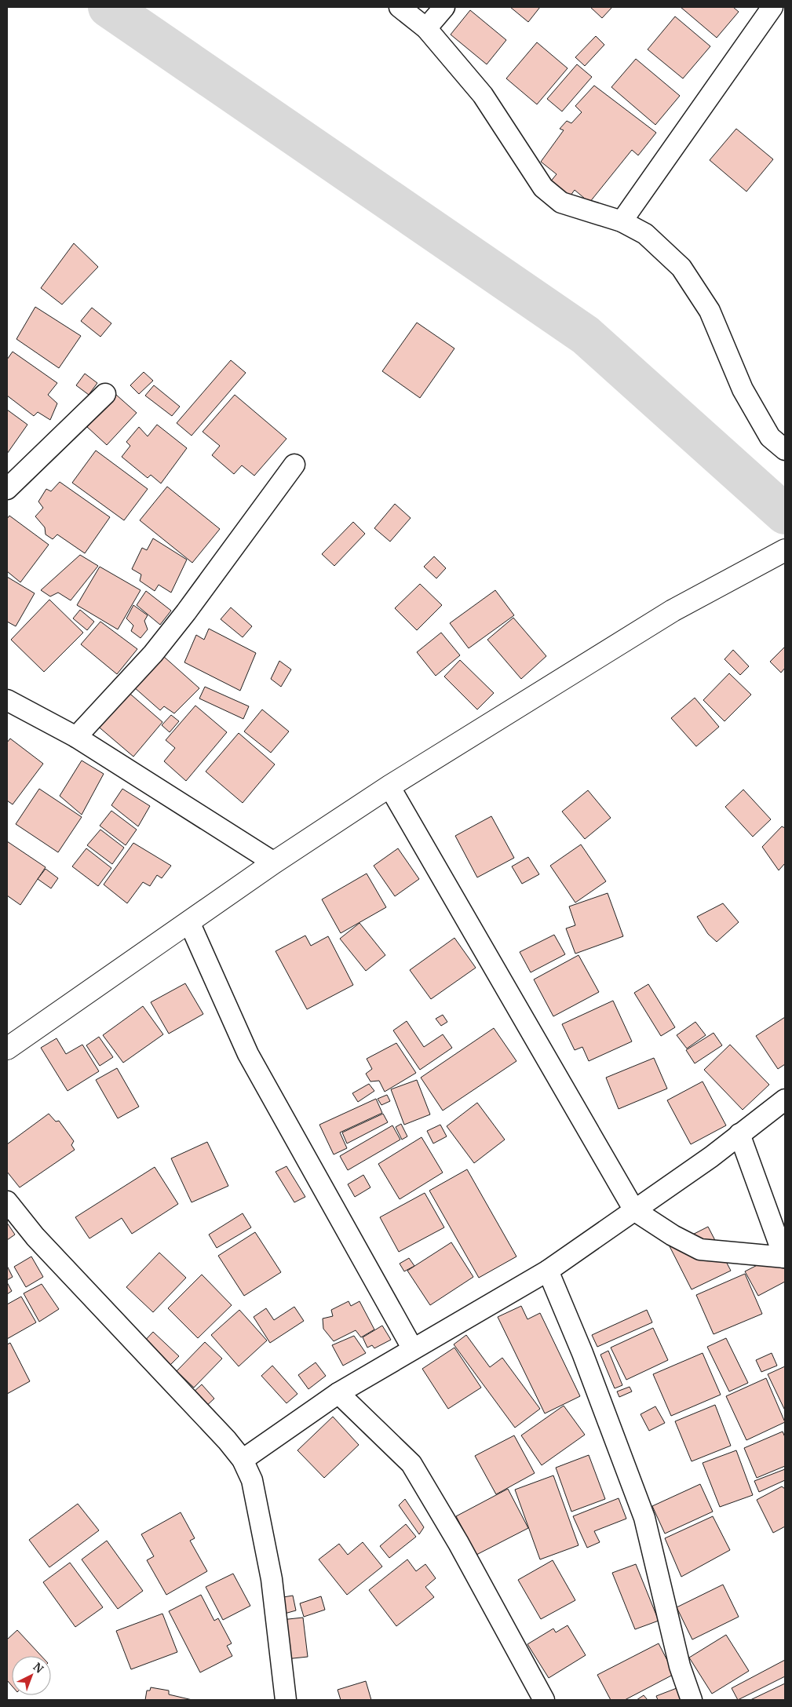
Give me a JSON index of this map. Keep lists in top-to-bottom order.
{
  "north": "top right"
}
